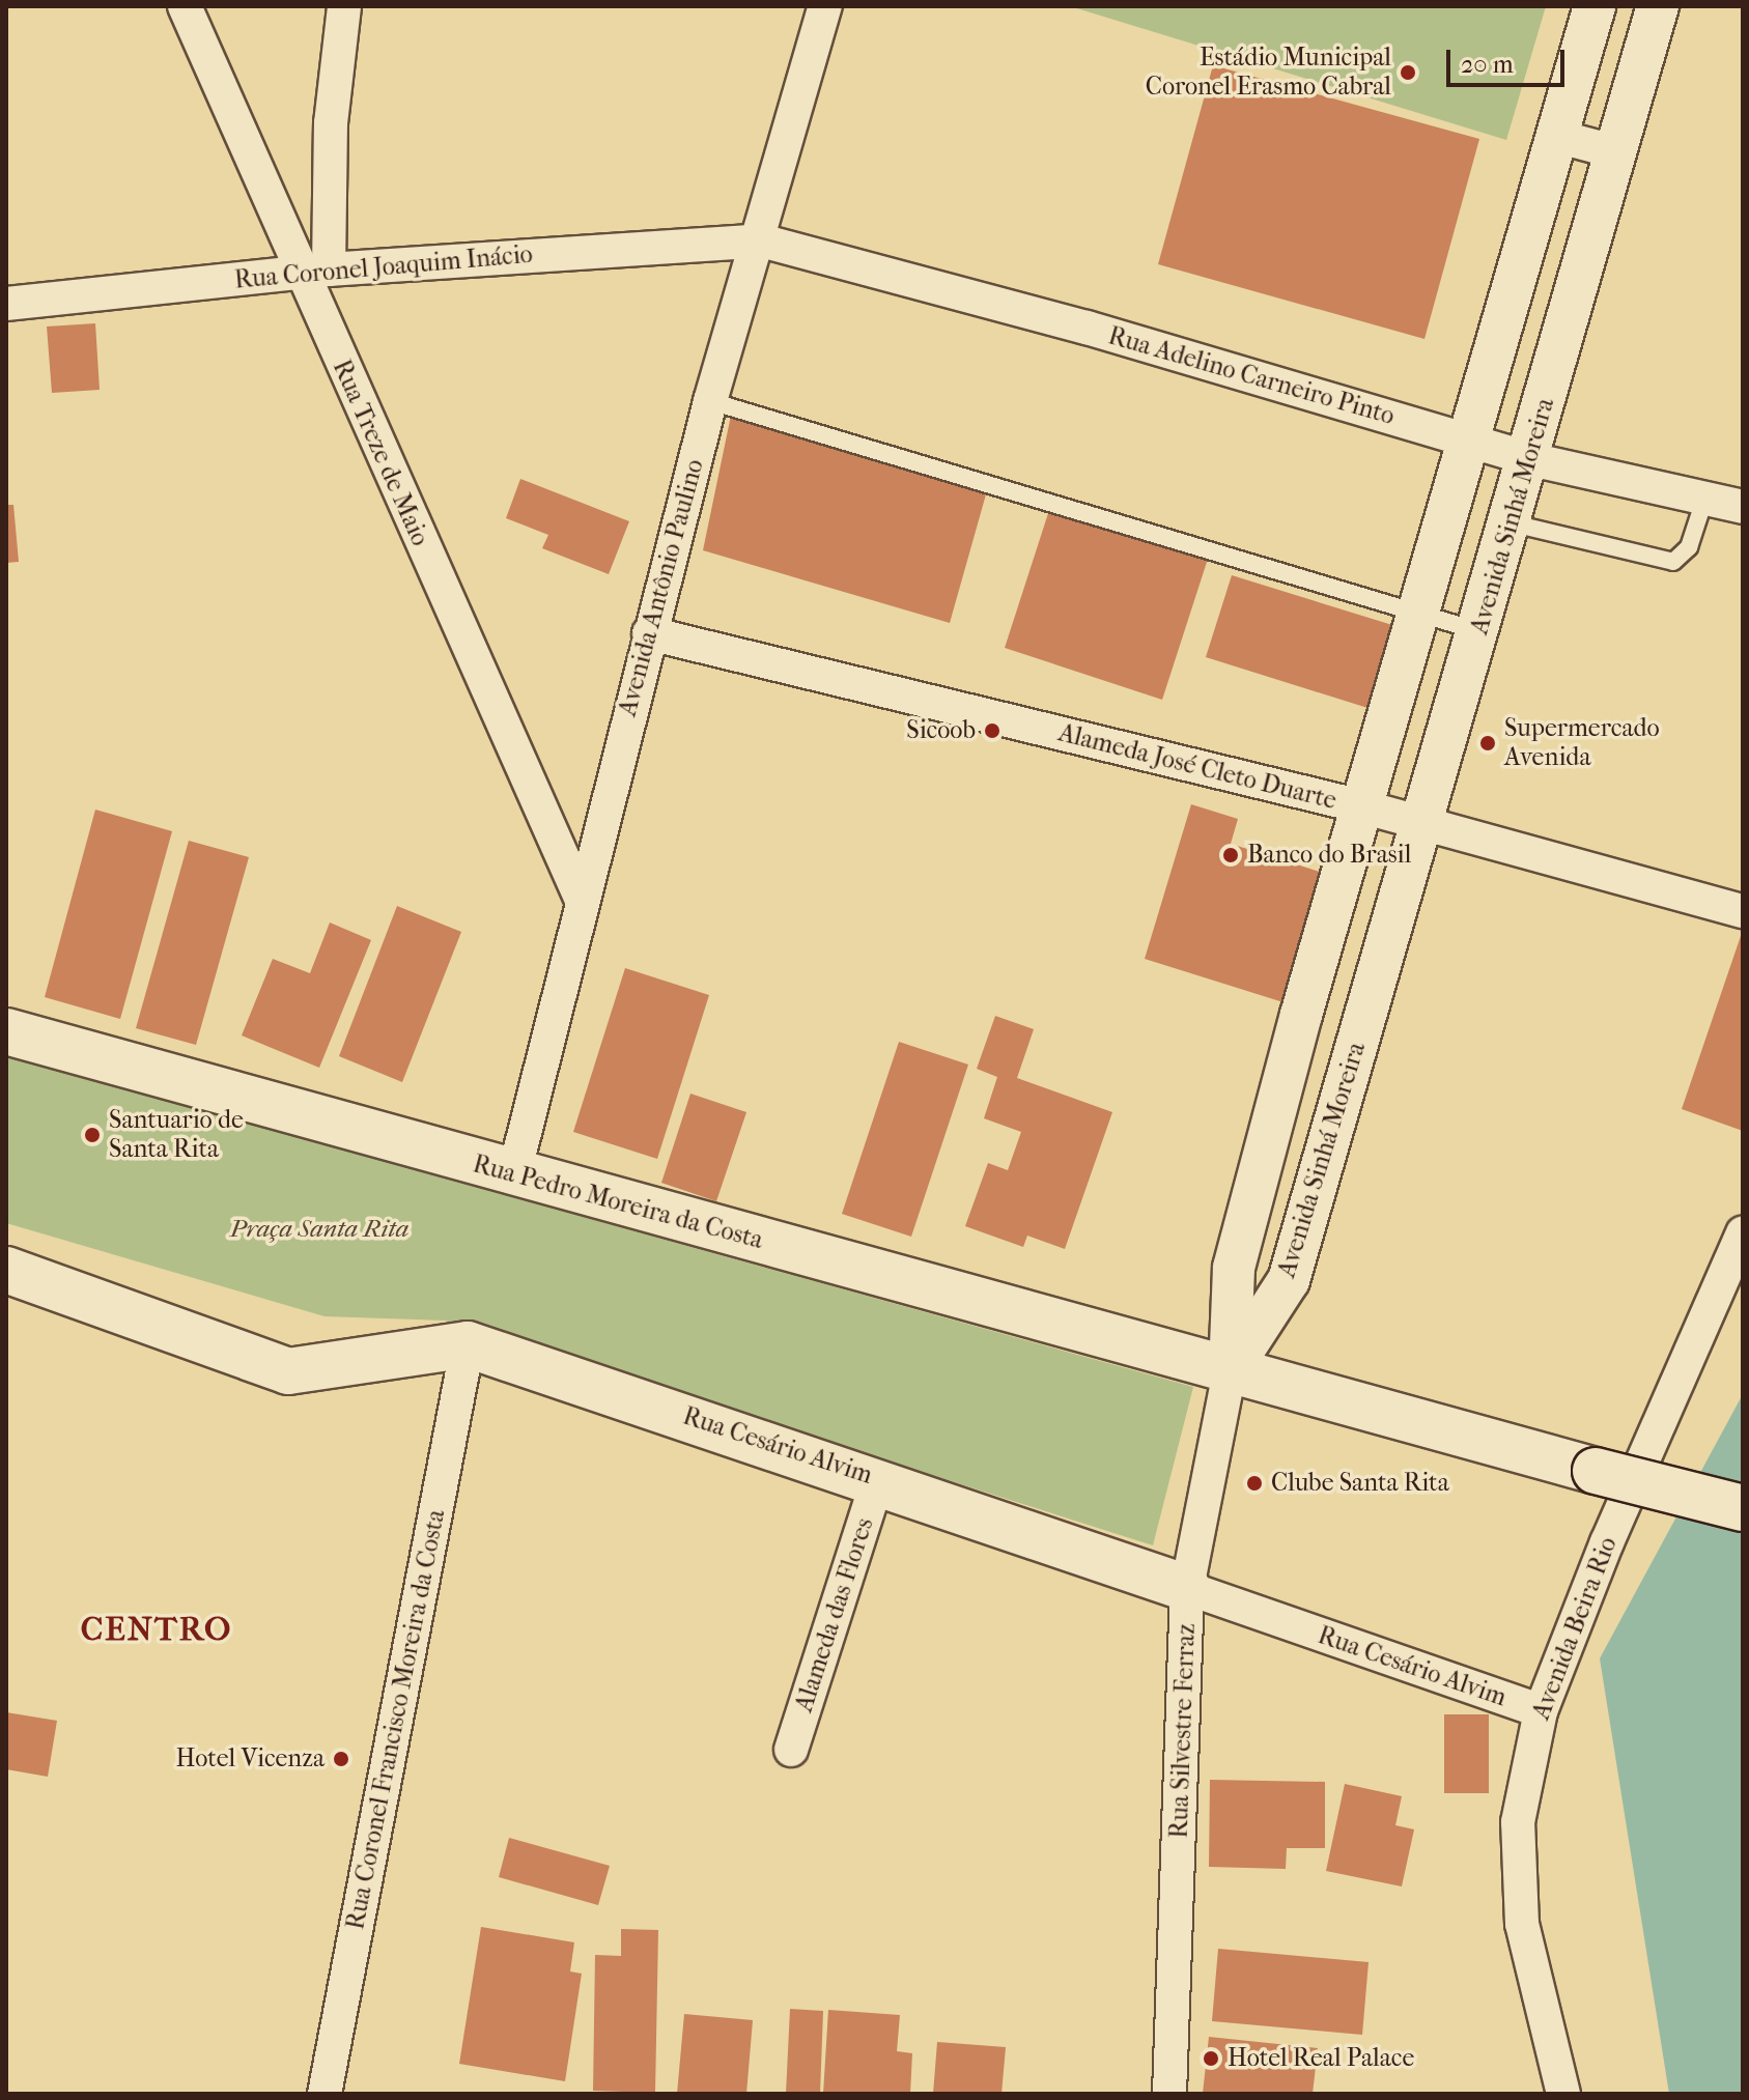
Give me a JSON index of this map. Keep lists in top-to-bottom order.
{
  "streets": {
    "main road": ["Rua Pedro Moreira da Costa", "Rua Cesário Alvim"],
    "street": [
      "Rua Coronel Joaquim Inácio",
      "Rua Adelino Carneiro Pinto",
      "Rua Treze de Maio",
      "Avenida Sinhá Moreira",
      "Avenida Antônio Paulino",
      "Alameda José Cleto Duarte",
      "Alameda das Flores",
      "Avenida Beira Rio",
      "Rua Coronel Francisco Moreira da Costa",
      "Rua Silvestre Ferraz"
    ]
  },
  "crossings": [
    ["Rua Coronel Joaquim Inácio", "Rua Adelino Carneiro Pinto"],
    ["Rua Coronel Joaquim Inácio", "Rua Treze de Maio"],
    ["Rua Coronel Joaquim Inácio", "Avenida Antônio Paulino"],
    ["Rua Adelino Carneiro Pinto", "Avenida Sinhá Moreira"],
    ["Rua Adelino Carneiro Pinto", "Avenida Antônio Paulino"],
    ["Rua Treze de Maio", "Avenida Antônio Paulino"],
    ["Avenida Sinhá Moreira", "Alameda José Cleto Duarte"],
    ["Avenida Sinhá Moreira", "Rua Pedro Moreira da Costa"],
    ["Avenida Sinhá Moreira", "Rua Silvestre Ferraz"],
    ["Avenida Antônio Paulino", "Alameda José Cleto Duarte"],
    ["Avenida Antônio Paulino", "Rua Pedro Moreira da Costa"],
    ["Rua Pedro Moreira da Costa", "Rua Silvestre Ferraz"],
    ["Rua Cesário Alvim", "Alameda das Flores"],
    ["Rua Cesário Alvim", "Avenida Beira Rio"],
    ["Rua Cesário Alvim", "Rua Coronel Francisco Moreira da Costa"],
    ["Rua Cesário Alvim", "Rua Silvestre Ferraz"]
  ],
  "districts": ["CENTRO"],
  "parks": ["Praça Santa Rita"],
  "places": [
    "Estádio Municipal Coronel Erasmo Cabral",
    "Sicoob",
    "Supermercado Avenida",
    "Banco do Brasil",
    "Santuario de Santa Rita",
    "Clube Santa Rita",
    "Hotel Vicenza",
    "Hotel Real Palace"
  ],
  "scale_bar": "20 m"
}
